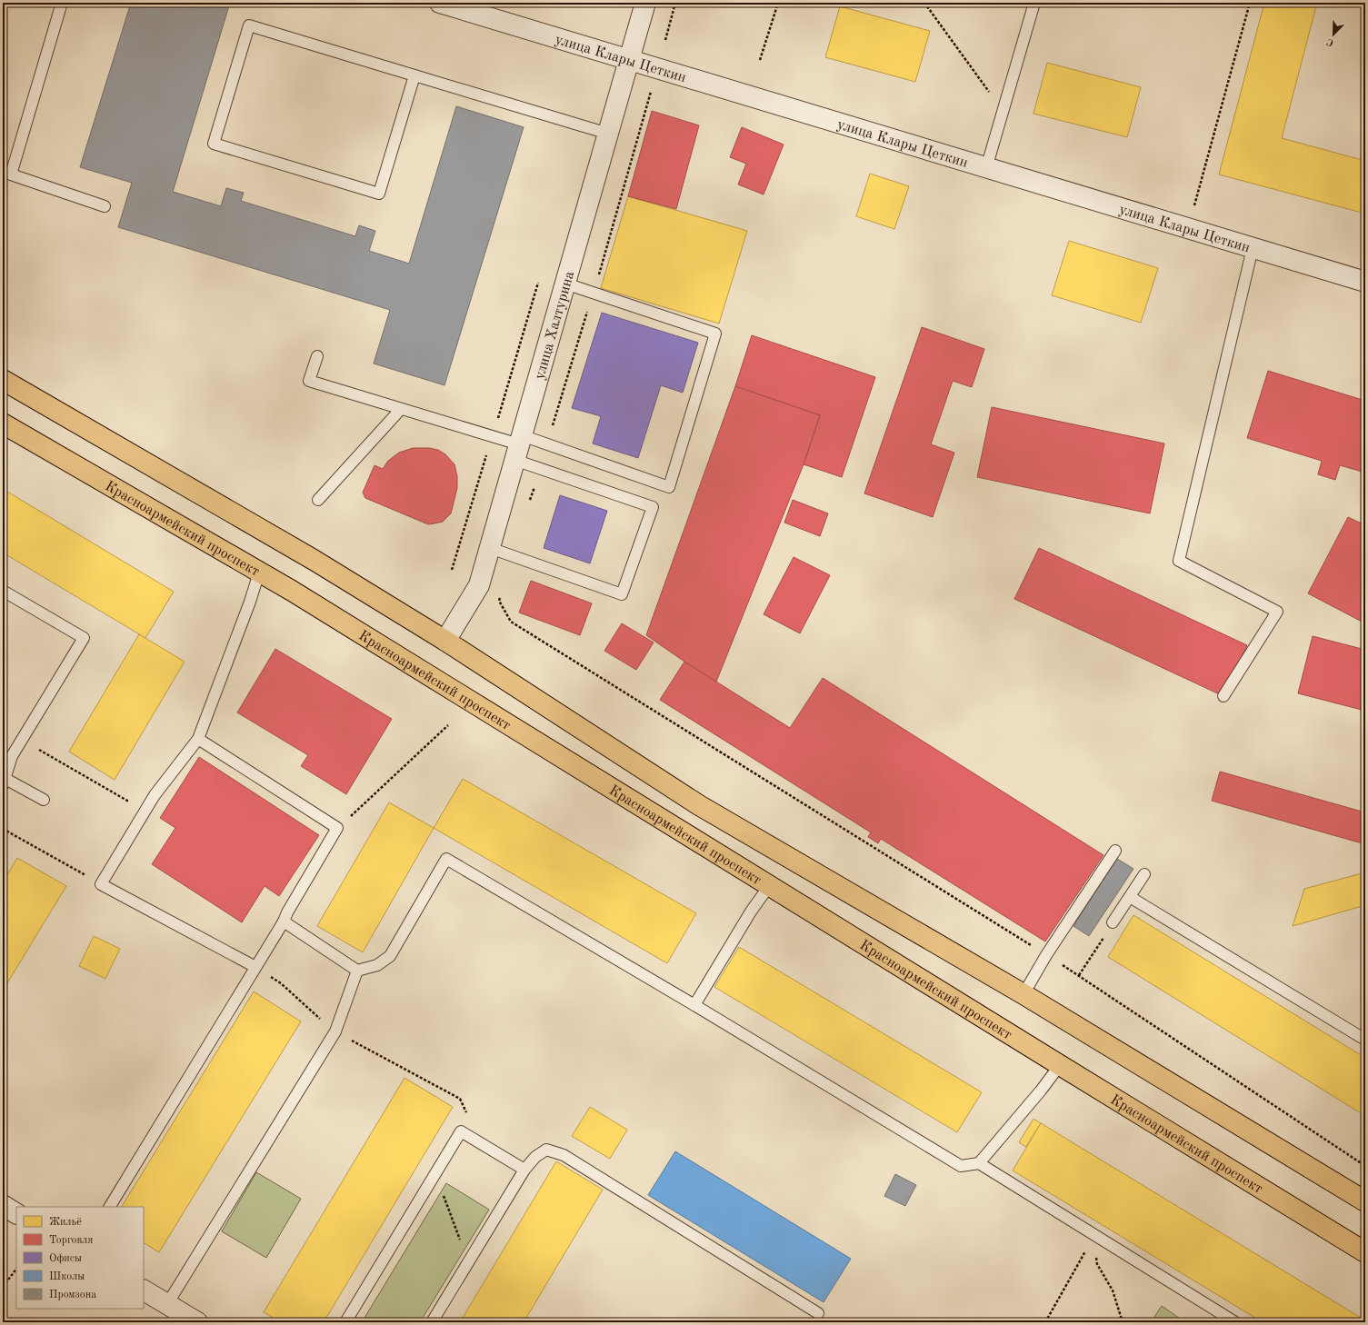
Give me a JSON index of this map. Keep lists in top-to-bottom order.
{
  "streets": {
    "main road": ["Красноармейский проспект"],
    "street": ["улица Клары Цеткин", "улица Халтурина"]
  },
  "crossings": [
    ["улица Клары Цеткин", "улица Халтурина"]
  ],
  "legend": [
    "Жильё",
    "Торговля",
    "Офисы",
    "Школы",
    "Промзона"
  ],
  "north": "bottom left"
}
